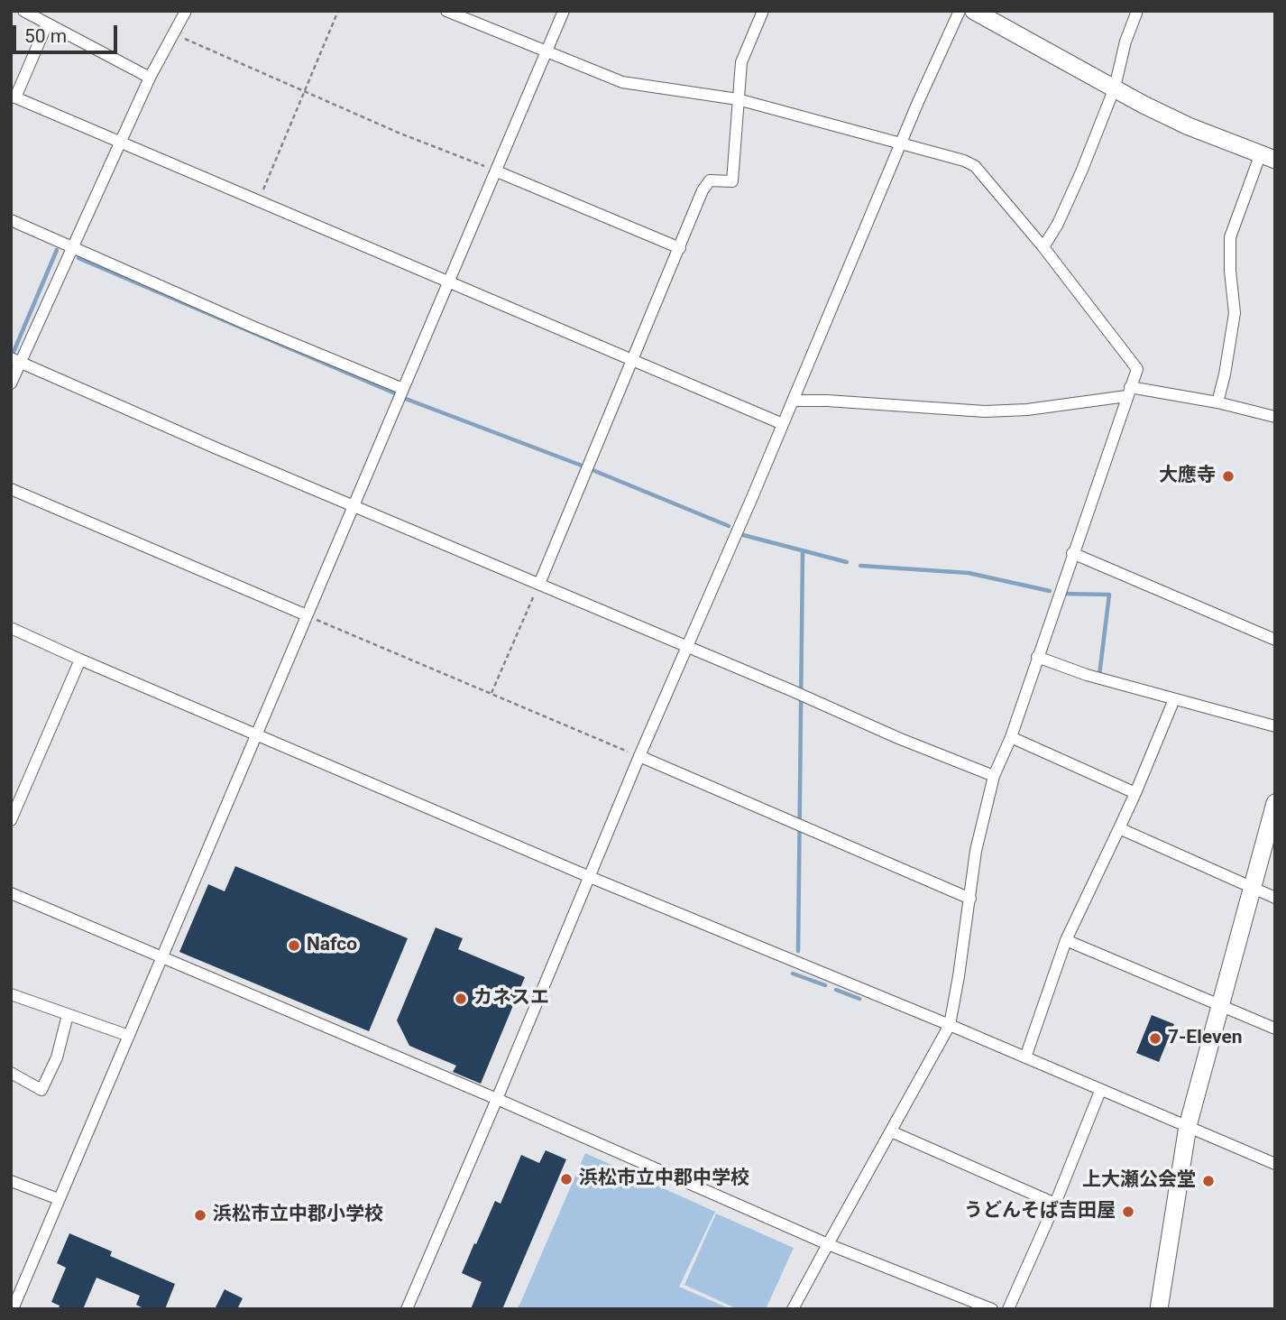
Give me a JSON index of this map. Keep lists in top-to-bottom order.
{
  "places": [
    "大應寺",
    "Nafco",
    "カネスエ",
    "7-Eleven",
    "浜松市立中郡中学校",
    "上大瀬公会堂",
    "うどんそば吉田屋",
    "浜松市立中郡小学校"
  ],
  "scale_bar": "50 m"
}
